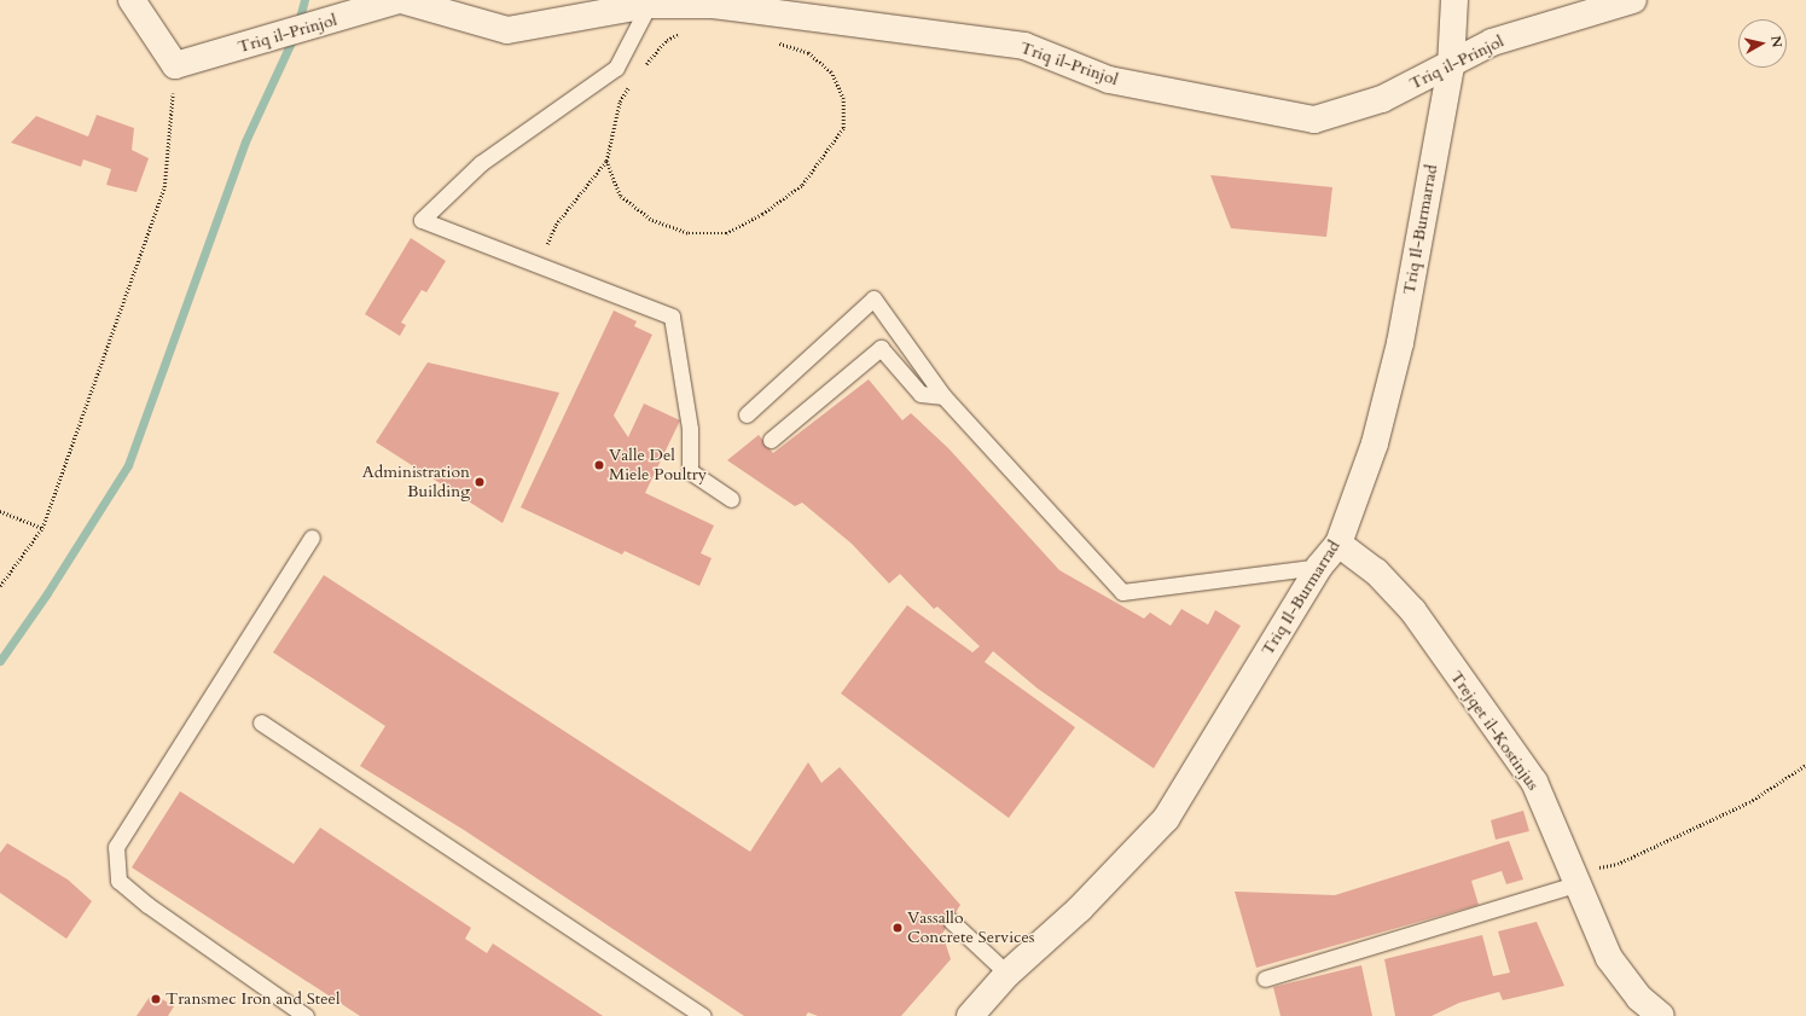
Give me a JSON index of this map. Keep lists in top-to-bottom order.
{
  "streets": {
    "street": ["Triq il-Prinjol", "Triq Il-Burmarrad", "Trejqet il-Kostinjus"]
  },
  "crossings": [
    ["Triq il-Prinjol", "Triq Il-Burmarrad"],
    ["Triq Il-Burmarrad", "Trejqet il-Kostinjus"]
  ],
  "places": [
    "Valle Del Miele Poultry",
    "Administration Building",
    "Vassallo Concrete Services",
    "Transmec Iron and Steel"
  ],
  "north": "right"
}
